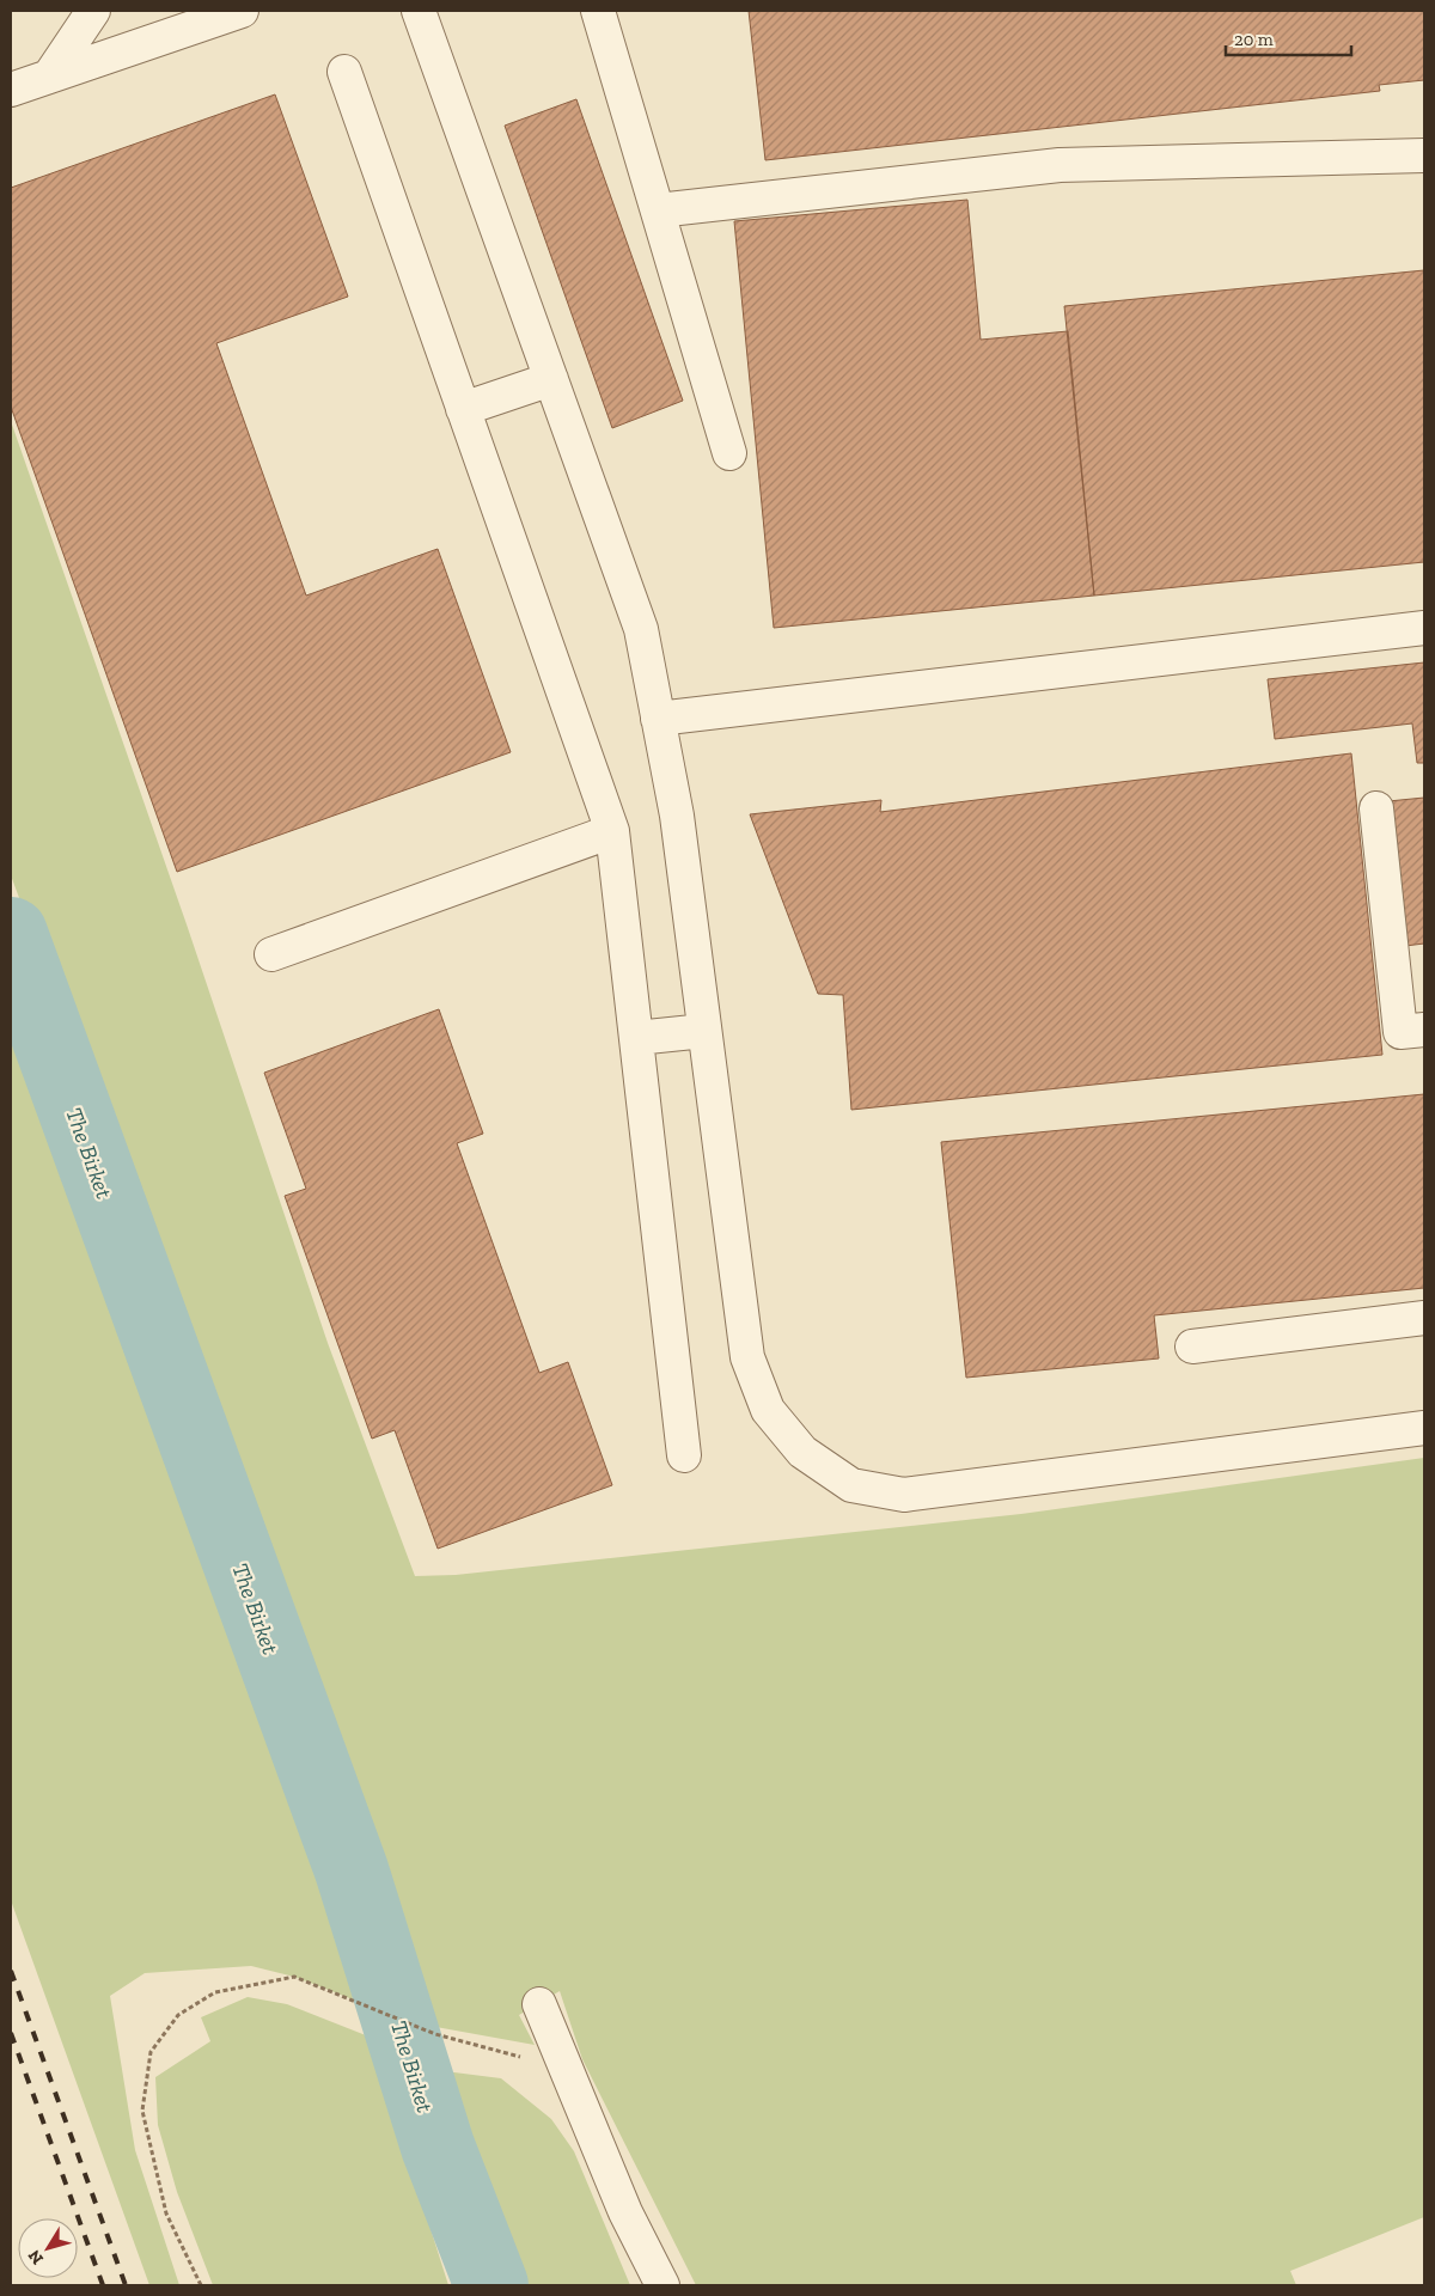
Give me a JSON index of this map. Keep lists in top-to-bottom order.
{
  "water": ["The Birket"],
  "scale_bar": "20 m",
  "north": "bottom left"
}
